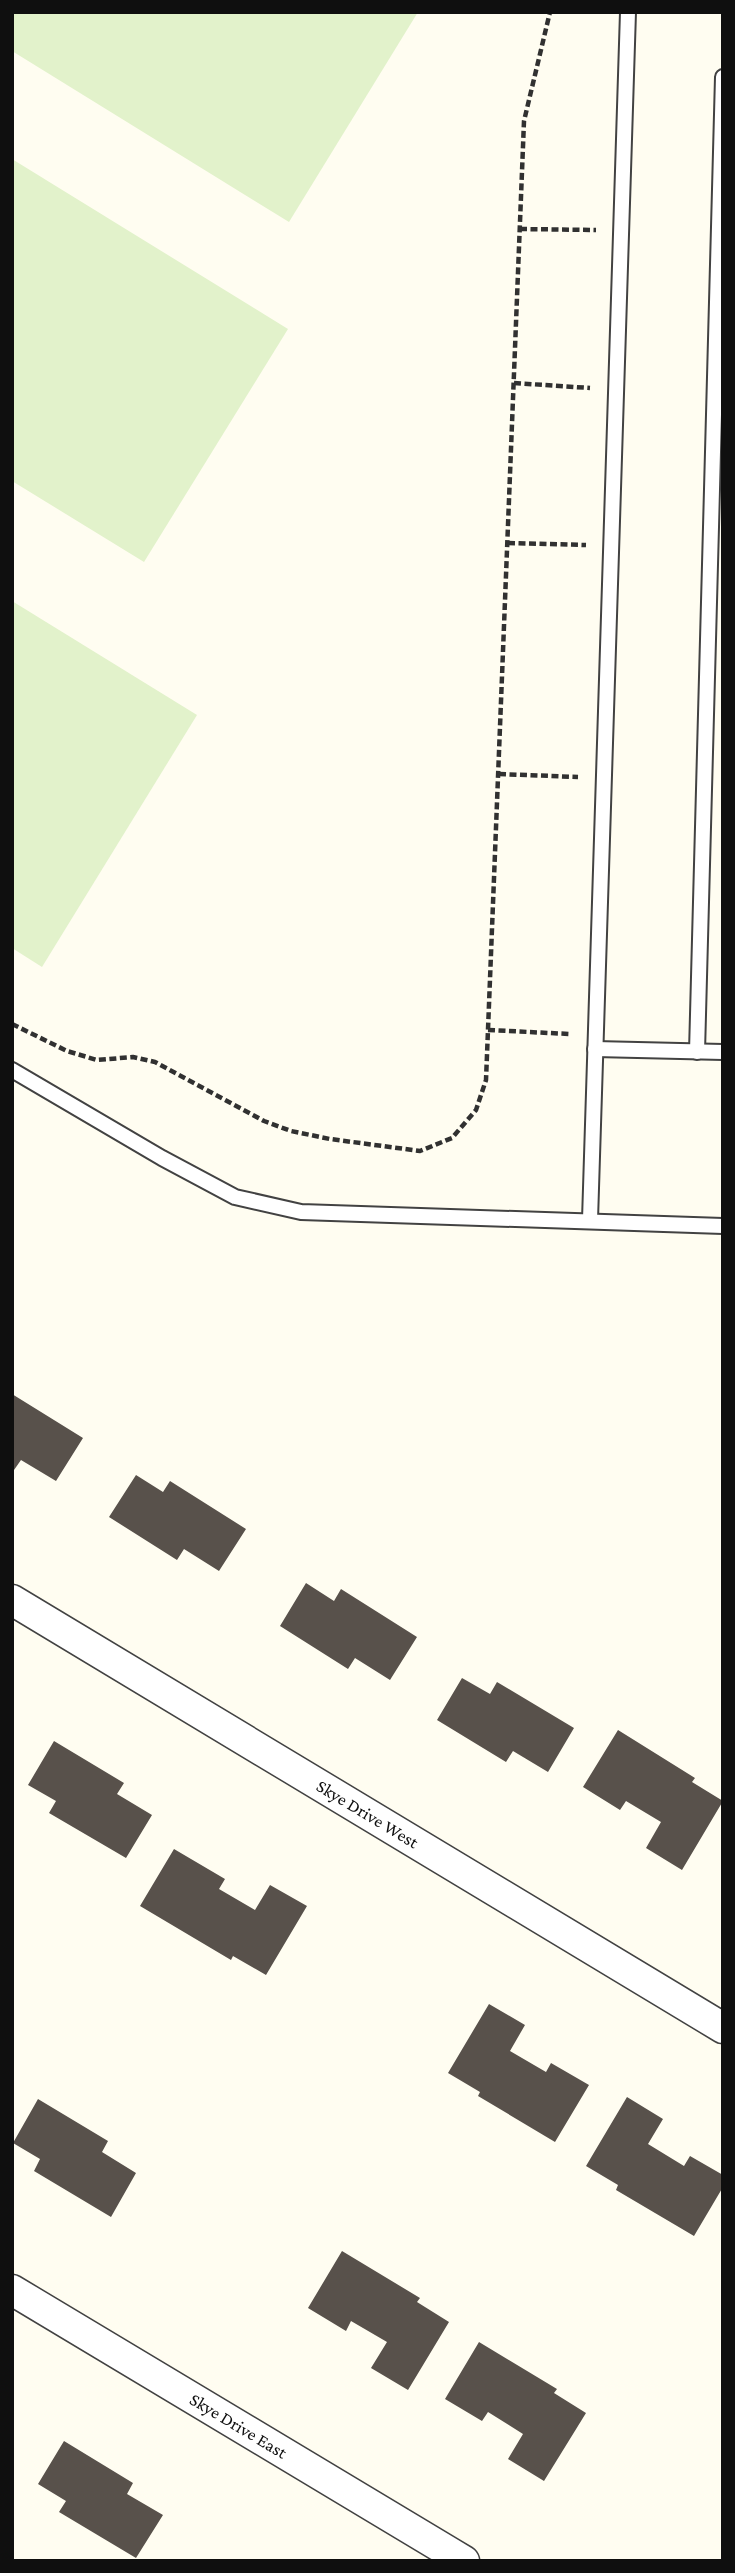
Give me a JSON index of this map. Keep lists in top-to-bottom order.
{
  "streets": {
    "street": ["Skye Drive West", "Skye Drive East"]
  }
}
